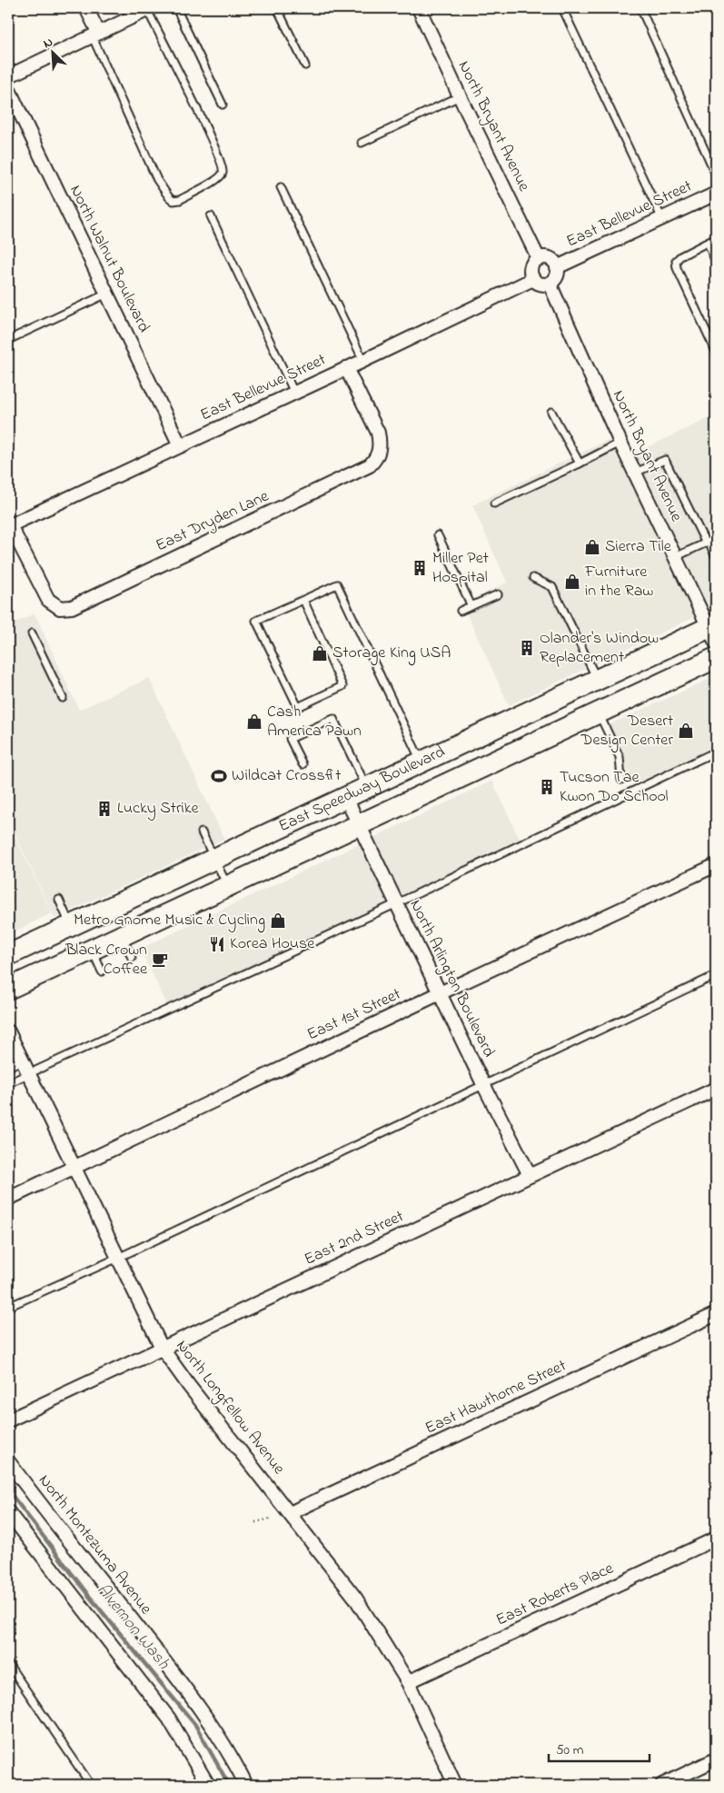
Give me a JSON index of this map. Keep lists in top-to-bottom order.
{
  "streets": {
    "main road": ["East Speedway Boulevard"],
    "street": [
      "North Bryant Avenue",
      "East Bellevue Street",
      "North Walnut Boulevard",
      "East Dryden Lane",
      "North Arlington Boulevard",
      "East 1st Street",
      "East 2nd Street",
      "East Hawthorne Street",
      "North Longfellow Avenue",
      "North Montezuma Avenue",
      "East Roberts Place"
    ]
  },
  "crossings": [
    ["North Bryant Avenue", "East Bellevue Street"],
    ["North Bryant Avenue", "East Speedway Boulevard"],
    ["East Bellevue Street", "North Walnut Boulevard"],
    ["East Bellevue Street", "East Dryden Lane"],
    ["East Speedway Boulevard", "North Arlington Boulevard"],
    ["North Arlington Boulevard", "East 1st Street"],
    ["North Arlington Boulevard", "East 2nd Street"],
    ["East 1st Street", "North Longfellow Avenue"],
    ["East 2nd Street", "North Longfellow Avenue"],
    ["East Hawthorne Street", "North Longfellow Avenue"],
    ["North Longfellow Avenue", "East Roberts Place"]
  ],
  "water": ["Alvernon Wash"],
  "places": {
    "shop": [
      "Sierra Tile",
      "Furniture in the Raw",
      "Storage King USA",
      "Cash America Pawn",
      "Desert Design Center",
      "Metro Gnome Music & Cycling"
    ],
    "building": [
      "Miller Pet Hospital",
      "Olander's Window Replacement",
      "Tucson Tae Kwon Do School",
      "Lucky Strike"
    ],
    "sports": ["Wildcat Crossfit"],
    "restaurant": ["Korea House"],
    "cafe": ["Black Crown Coffee"]
  },
  "scale_bar": "50 m",
  "north": "top left"
}
